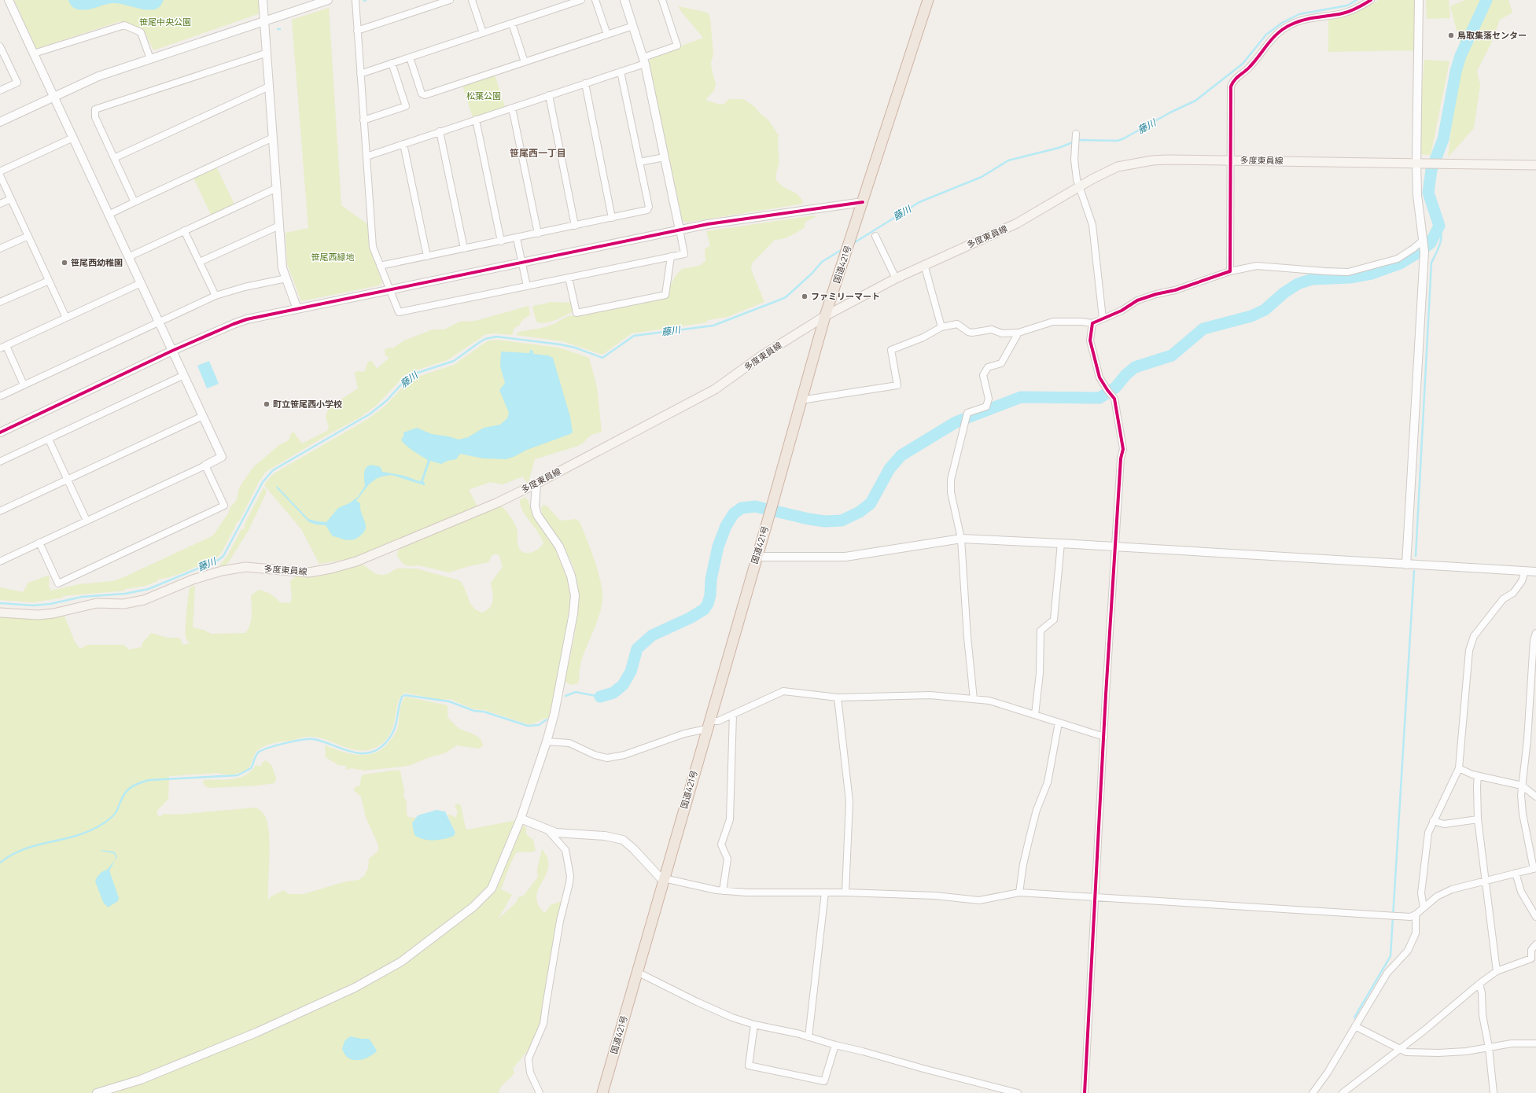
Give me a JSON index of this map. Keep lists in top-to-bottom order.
{
  "streets": {
    "highway": ["国道421号"],
    "main road": ["多度東員線"]
  },
  "crossings": [
    ["多度東員線", "国道421号"]
  ],
  "districts": ["笹尾西一丁目"],
  "water": ["藤川"],
  "parks": ["笹尾中央公園", "松葉公園", "笹尾西緑地"],
  "places": [
    "鳥取集落センター",
    "笹尾西幼稚園",
    "ファミリーマート",
    "町立笹尾西小学校"
  ]
}
